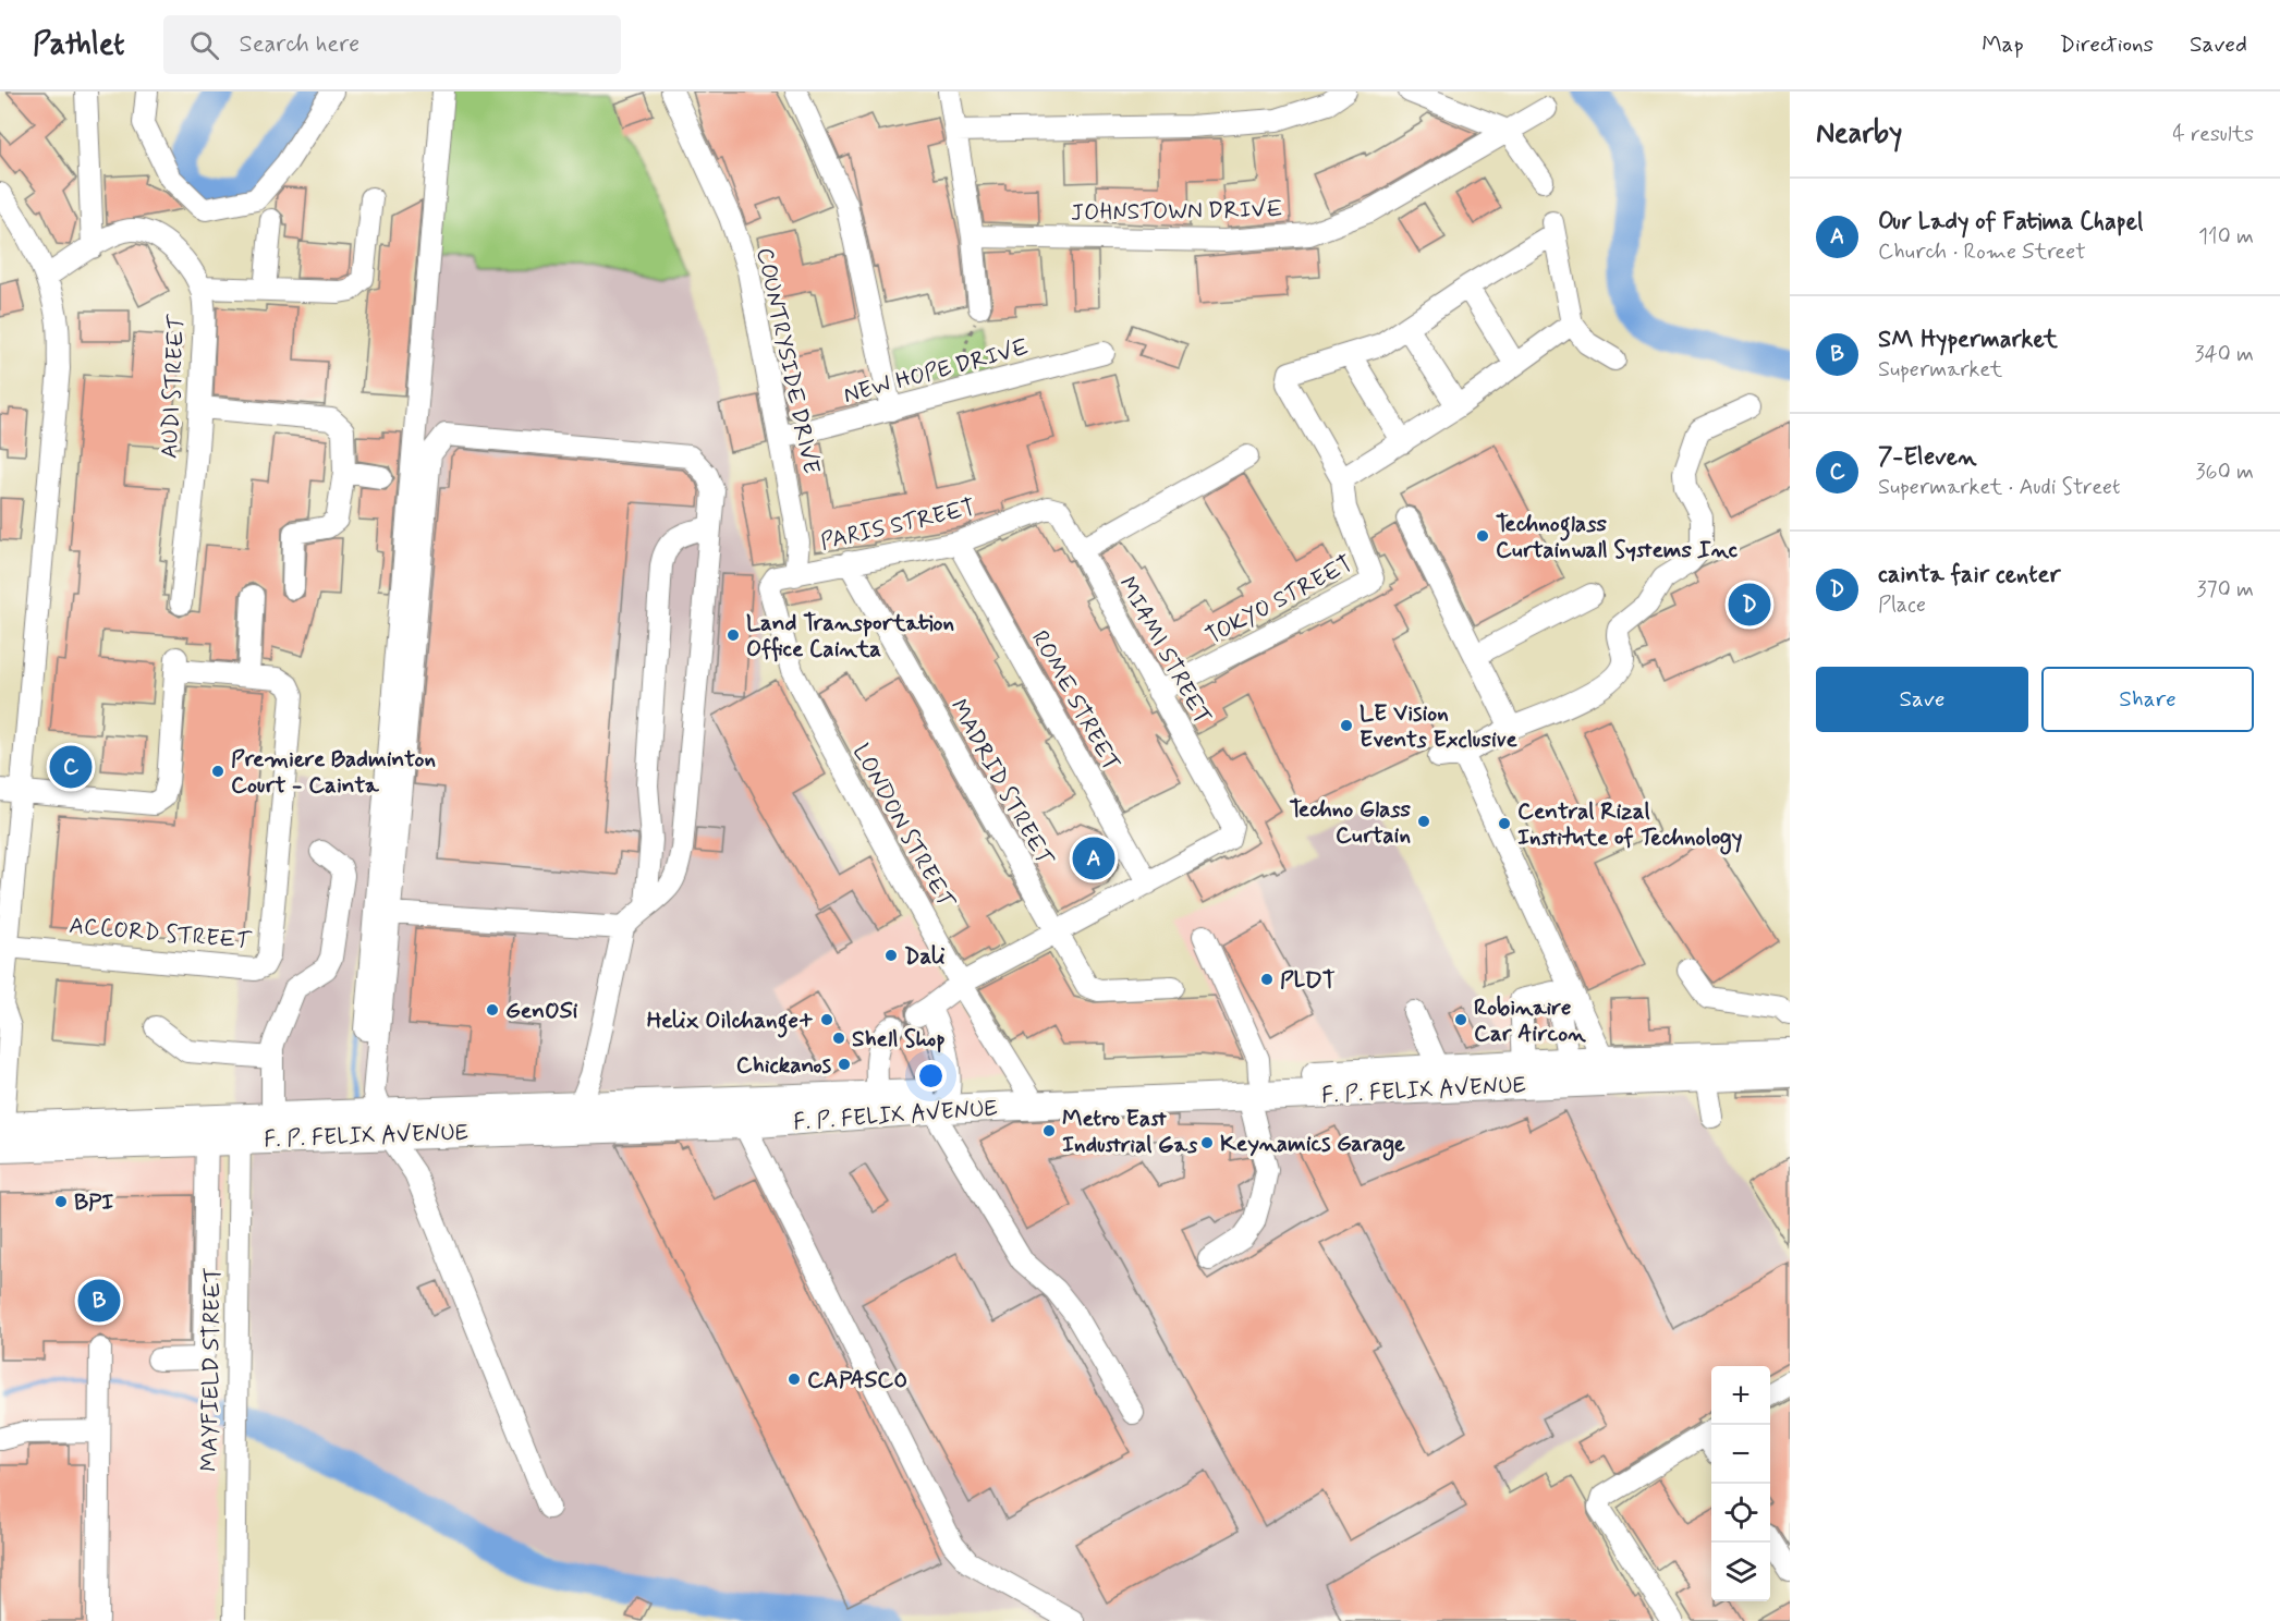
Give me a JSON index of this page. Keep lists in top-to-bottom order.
{
  "streets": {
    "main road": ["F. P. FELIX AVENUE"],
    "street": [
      "JOHNSTOWN DRIVE",
      "COUNTRYSIDE DRIVE",
      "NEW HOPE DRIVE",
      "AUDI STREET",
      "PARIS STREET",
      "TOKYO STREET",
      "MIAMI STREET",
      "ROME STREET",
      "MADRID STREET",
      "LONDON STREET",
      "ACCORD STREET",
      "MAYFIELD STREET"
    ]
  },
  "crossings": [
    ["COUNTRYSIDE DRIVE", "NEW HOPE DRIVE"],
    ["COUNTRYSIDE DRIVE", "PARIS STREET"],
    ["COUNTRYSIDE DRIVE", "LONDON STREET"],
    ["PARIS STREET", "MIAMI STREET"],
    ["PARIS STREET", "ROME STREET"],
    ["PARIS STREET", "MADRID STREET"],
    ["PARIS STREET", "LONDON STREET"],
    ["TOKYO STREET", "MIAMI STREET"],
    ["MIAMI STREET", "ROME STREET"],
    ["LONDON STREET", "F. P. FELIX AVENUE"],
    ["F. P. FELIX AVENUE", "MAYFIELD STREET"]
  ],
  "places": [
    "Technoglass Curtainwall Systems Inc",
    "Land Transportation Office Cainta",
    "LE Vision Events Exclusive",
    "Premiere Badminton Court - Cainta",
    "Techno Glass Curtain",
    "Central Rizal Institute of Technology",
    "Dali",
    "PLDT",
    "GenOSi",
    "Helix Oilchange+",
    "Robinaire Car Aircon",
    "Shell Shop",
    "Chickanos",
    "Metro East Industrial Gas",
    "Keynamics Garage",
    "BPI",
    "CAPASCO"
  ],
  "page": {
    "header": "Pathlet",
    "search": "Search here",
    "nav": ["Map", "Directions", "Saved"],
    "heading": ["Nearby", "4 results"],
    "list": [
      {
        "mark": "A",
        "name": "Our Lady of Fatima Chapel",
        "note": "Church · Rome Street",
        "value": "110 m"
      },
      {
        "mark": "B",
        "name": "SM Hypermarket",
        "note": "Supermarket",
        "value": "340 m"
      },
      {
        "mark": "C",
        "name": "7-Eleven",
        "note": "Supermarket · Audi Street",
        "value": "360 m"
      },
      {
        "mark": "D",
        "name": "cainta fair center",
        "note": "Place",
        "value": "370 m"
      }
    ],
    "pins": [
      "D",
      "C",
      "A",
      "B"
    ],
    "buttons": ["Save", "Share"],
    "map_buttons": ["+", "−"]
  }
}
